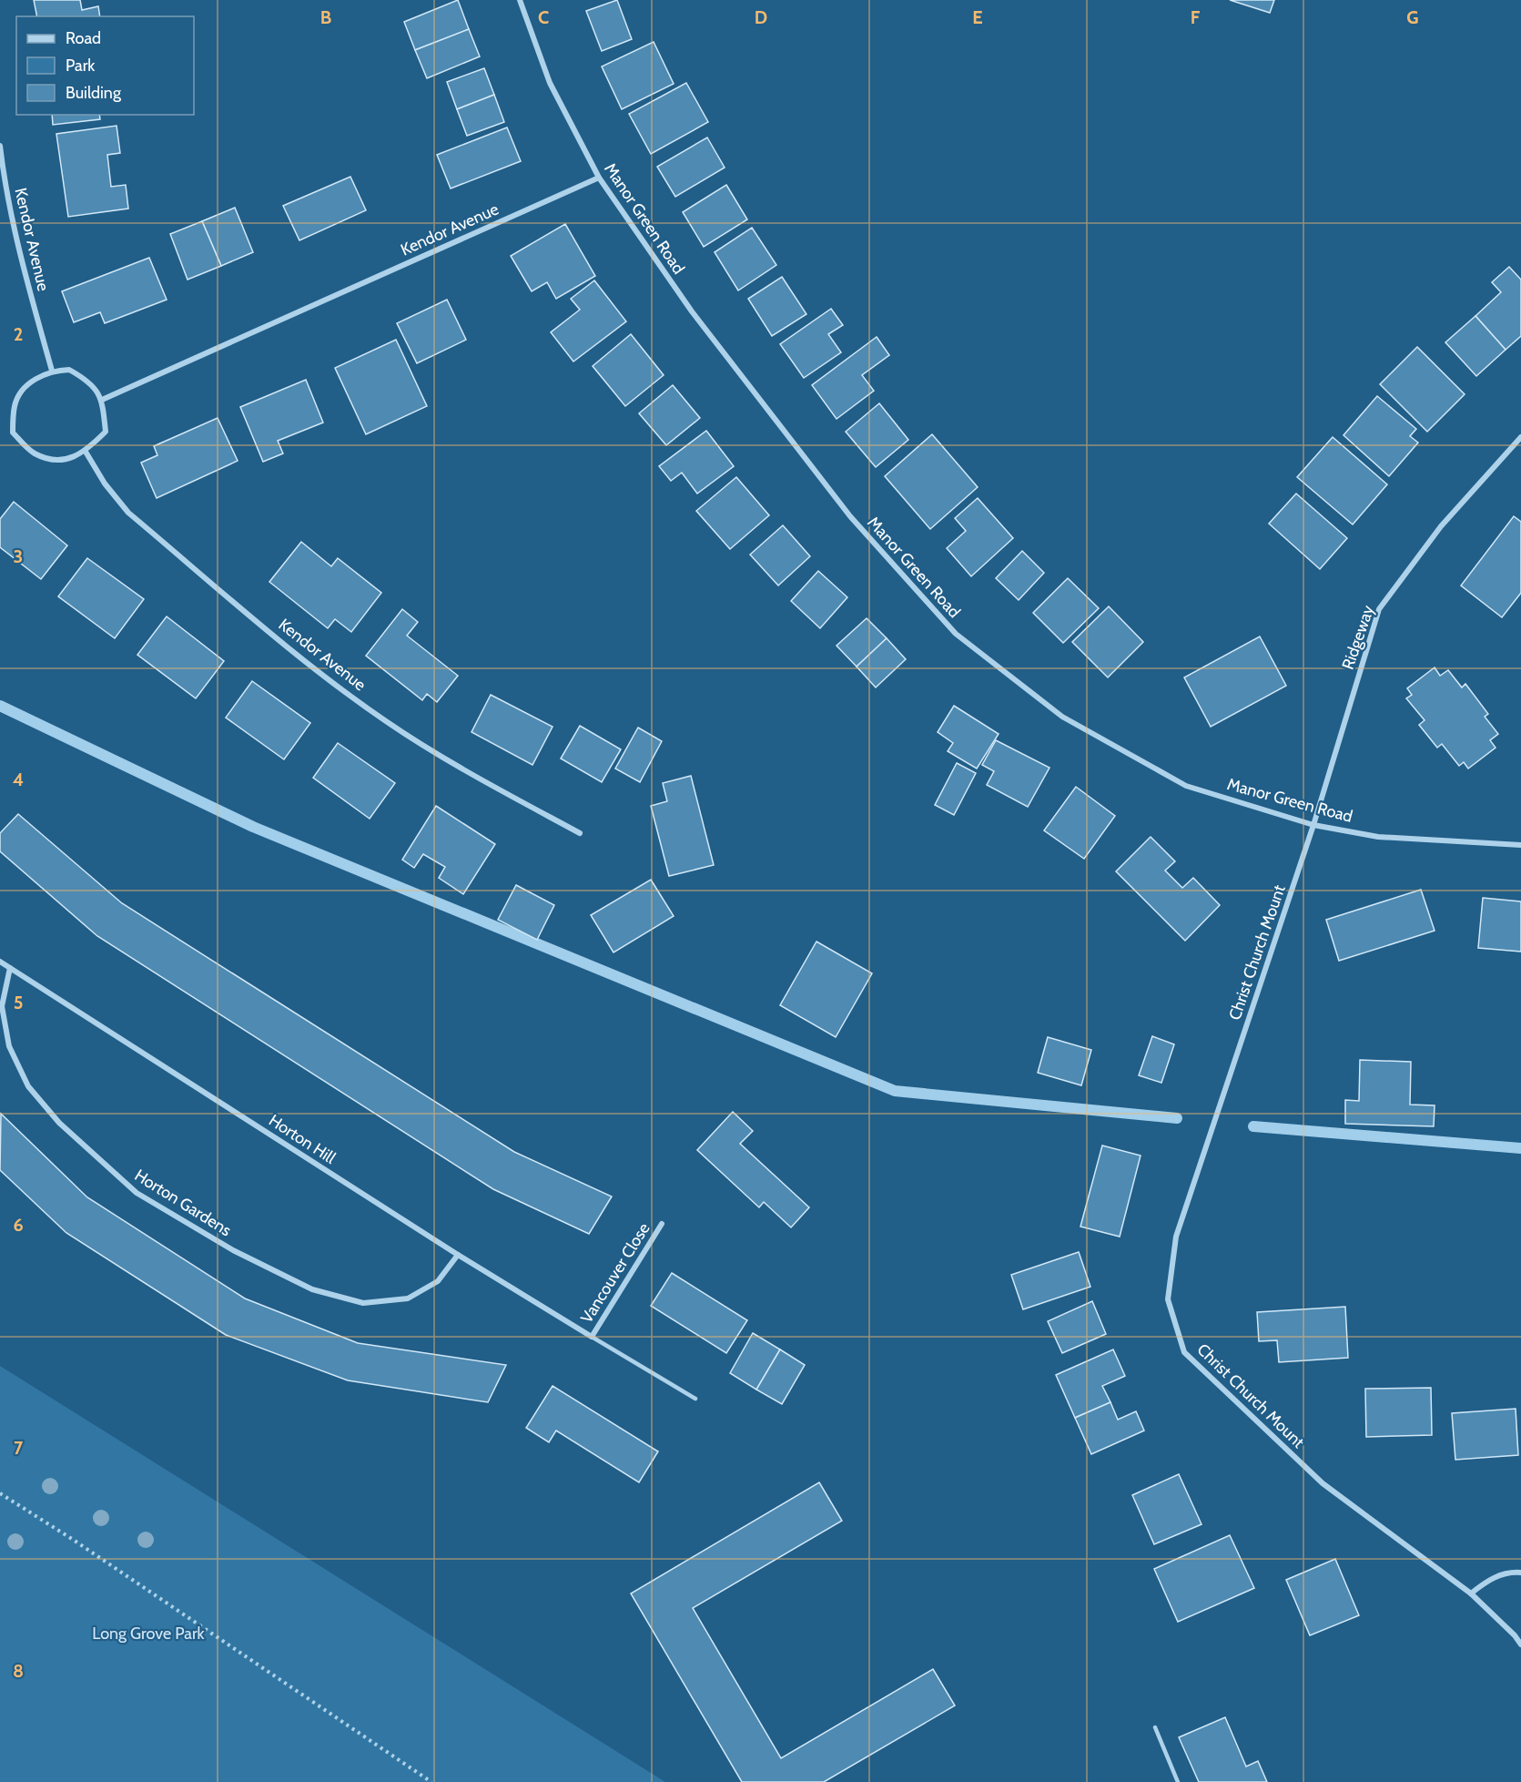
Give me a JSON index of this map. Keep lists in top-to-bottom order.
{
  "streets": {
    "street": [
      "Manor Green Road",
      "Kendor Avenue",
      "Ridgeway",
      "Christ Church Mount",
      "Horton Hill",
      "Horton Gardens",
      "Vancouver Close"
    ]
  },
  "crossings": [
    ["Manor Green Road", "Kendor Avenue"],
    ["Manor Green Road", "Ridgeway"],
    ["Manor Green Road", "Christ Church Mount"],
    ["Ridgeway", "Christ Church Mount"],
    ["Horton Hill", "Horton Gardens"],
    ["Horton Hill", "Vancouver Close"]
  ],
  "parks": ["Long Grove Park"],
  "legend": ["Road", "Park", "Building"],
  "grid": {
    "columns": [
      "B",
      "C",
      "D",
      "E",
      "F",
      "G"
    ],
    "rows": [
      "2",
      "3",
      "4",
      "5",
      "6",
      "7",
      "8"
    ]
  }
}
